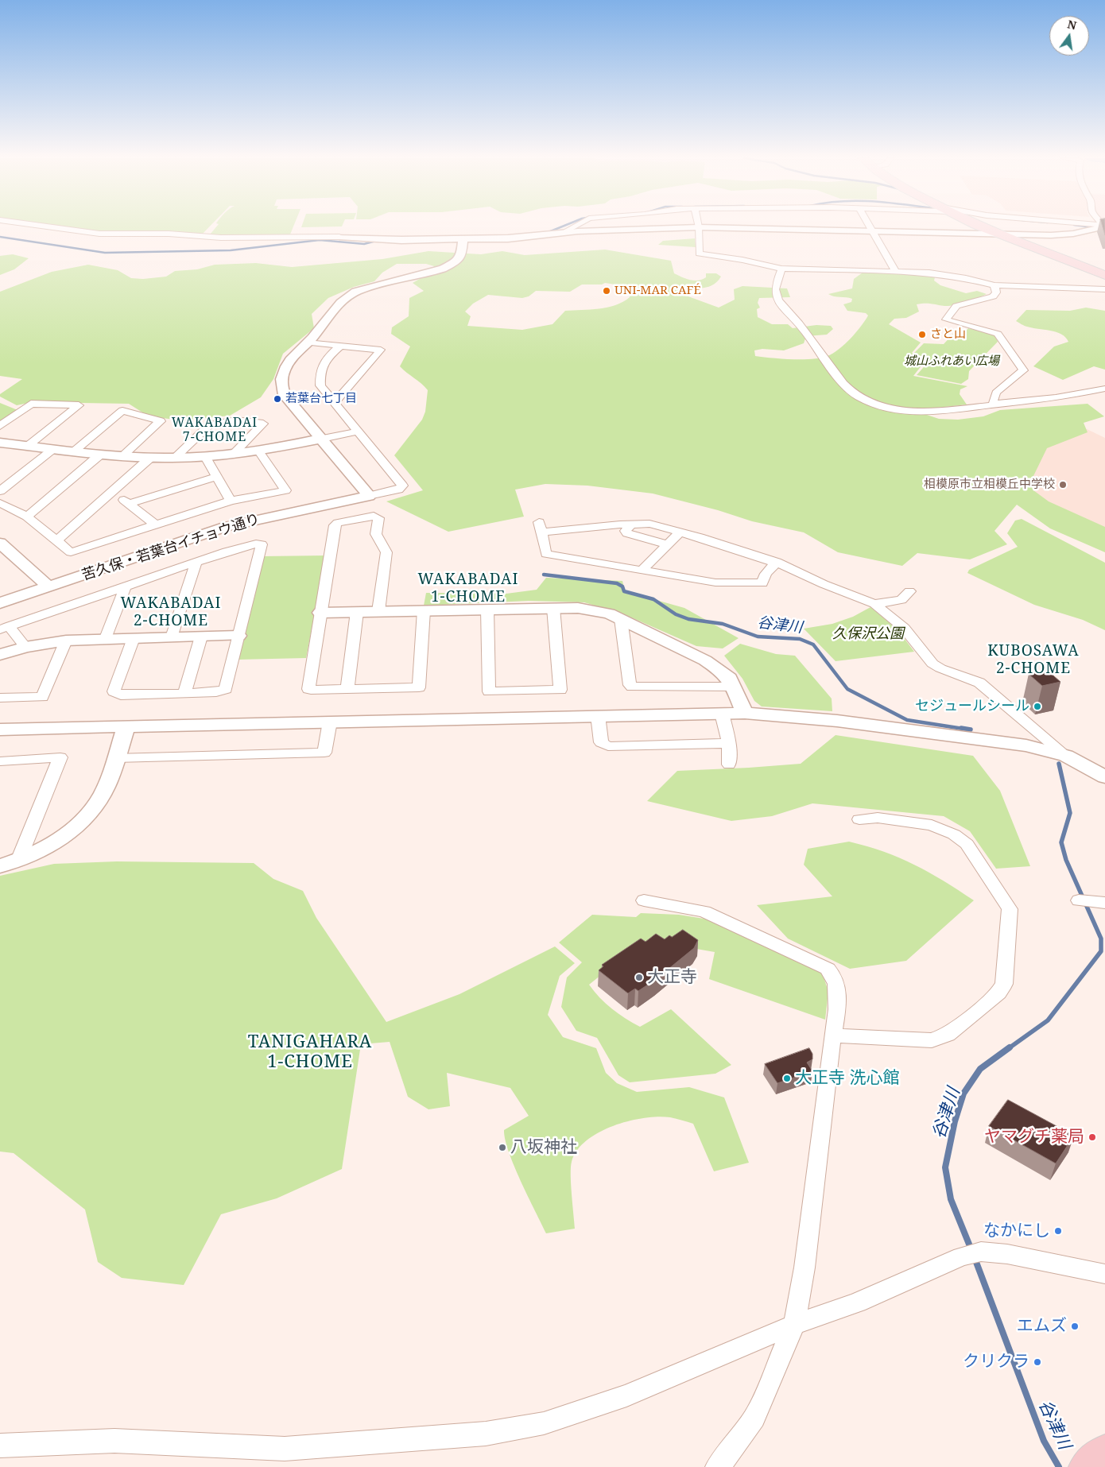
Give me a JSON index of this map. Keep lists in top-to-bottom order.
{
  "streets": {
    "street": ["苦久保・若葉台イチョウ通り"]
  },
  "districts": [
    "WAKABADAI 7-CHOME",
    "WAKABADAI 1-CHOME",
    "WAKABADAI 2-CHOME",
    "KUBOSAWA 2-CHOME",
    "TANIGAHARA 1-CHOME"
  ],
  "water": ["谷津川"],
  "parks": ["城山ふれあい広場", "久保沢公園"],
  "places": [
    "UNI-MAR CAFÉ",
    "さと山",
    "若葉台七丁目",
    "相模原市立相模丘中学校",
    "セジュールシール",
    "大正寺",
    "大正寺 洗心館",
    "ヤマグチ薬局",
    "八坂神社",
    "なかにし",
    "エムズ",
    "クリクラ"
  ],
  "north": "top"
}
